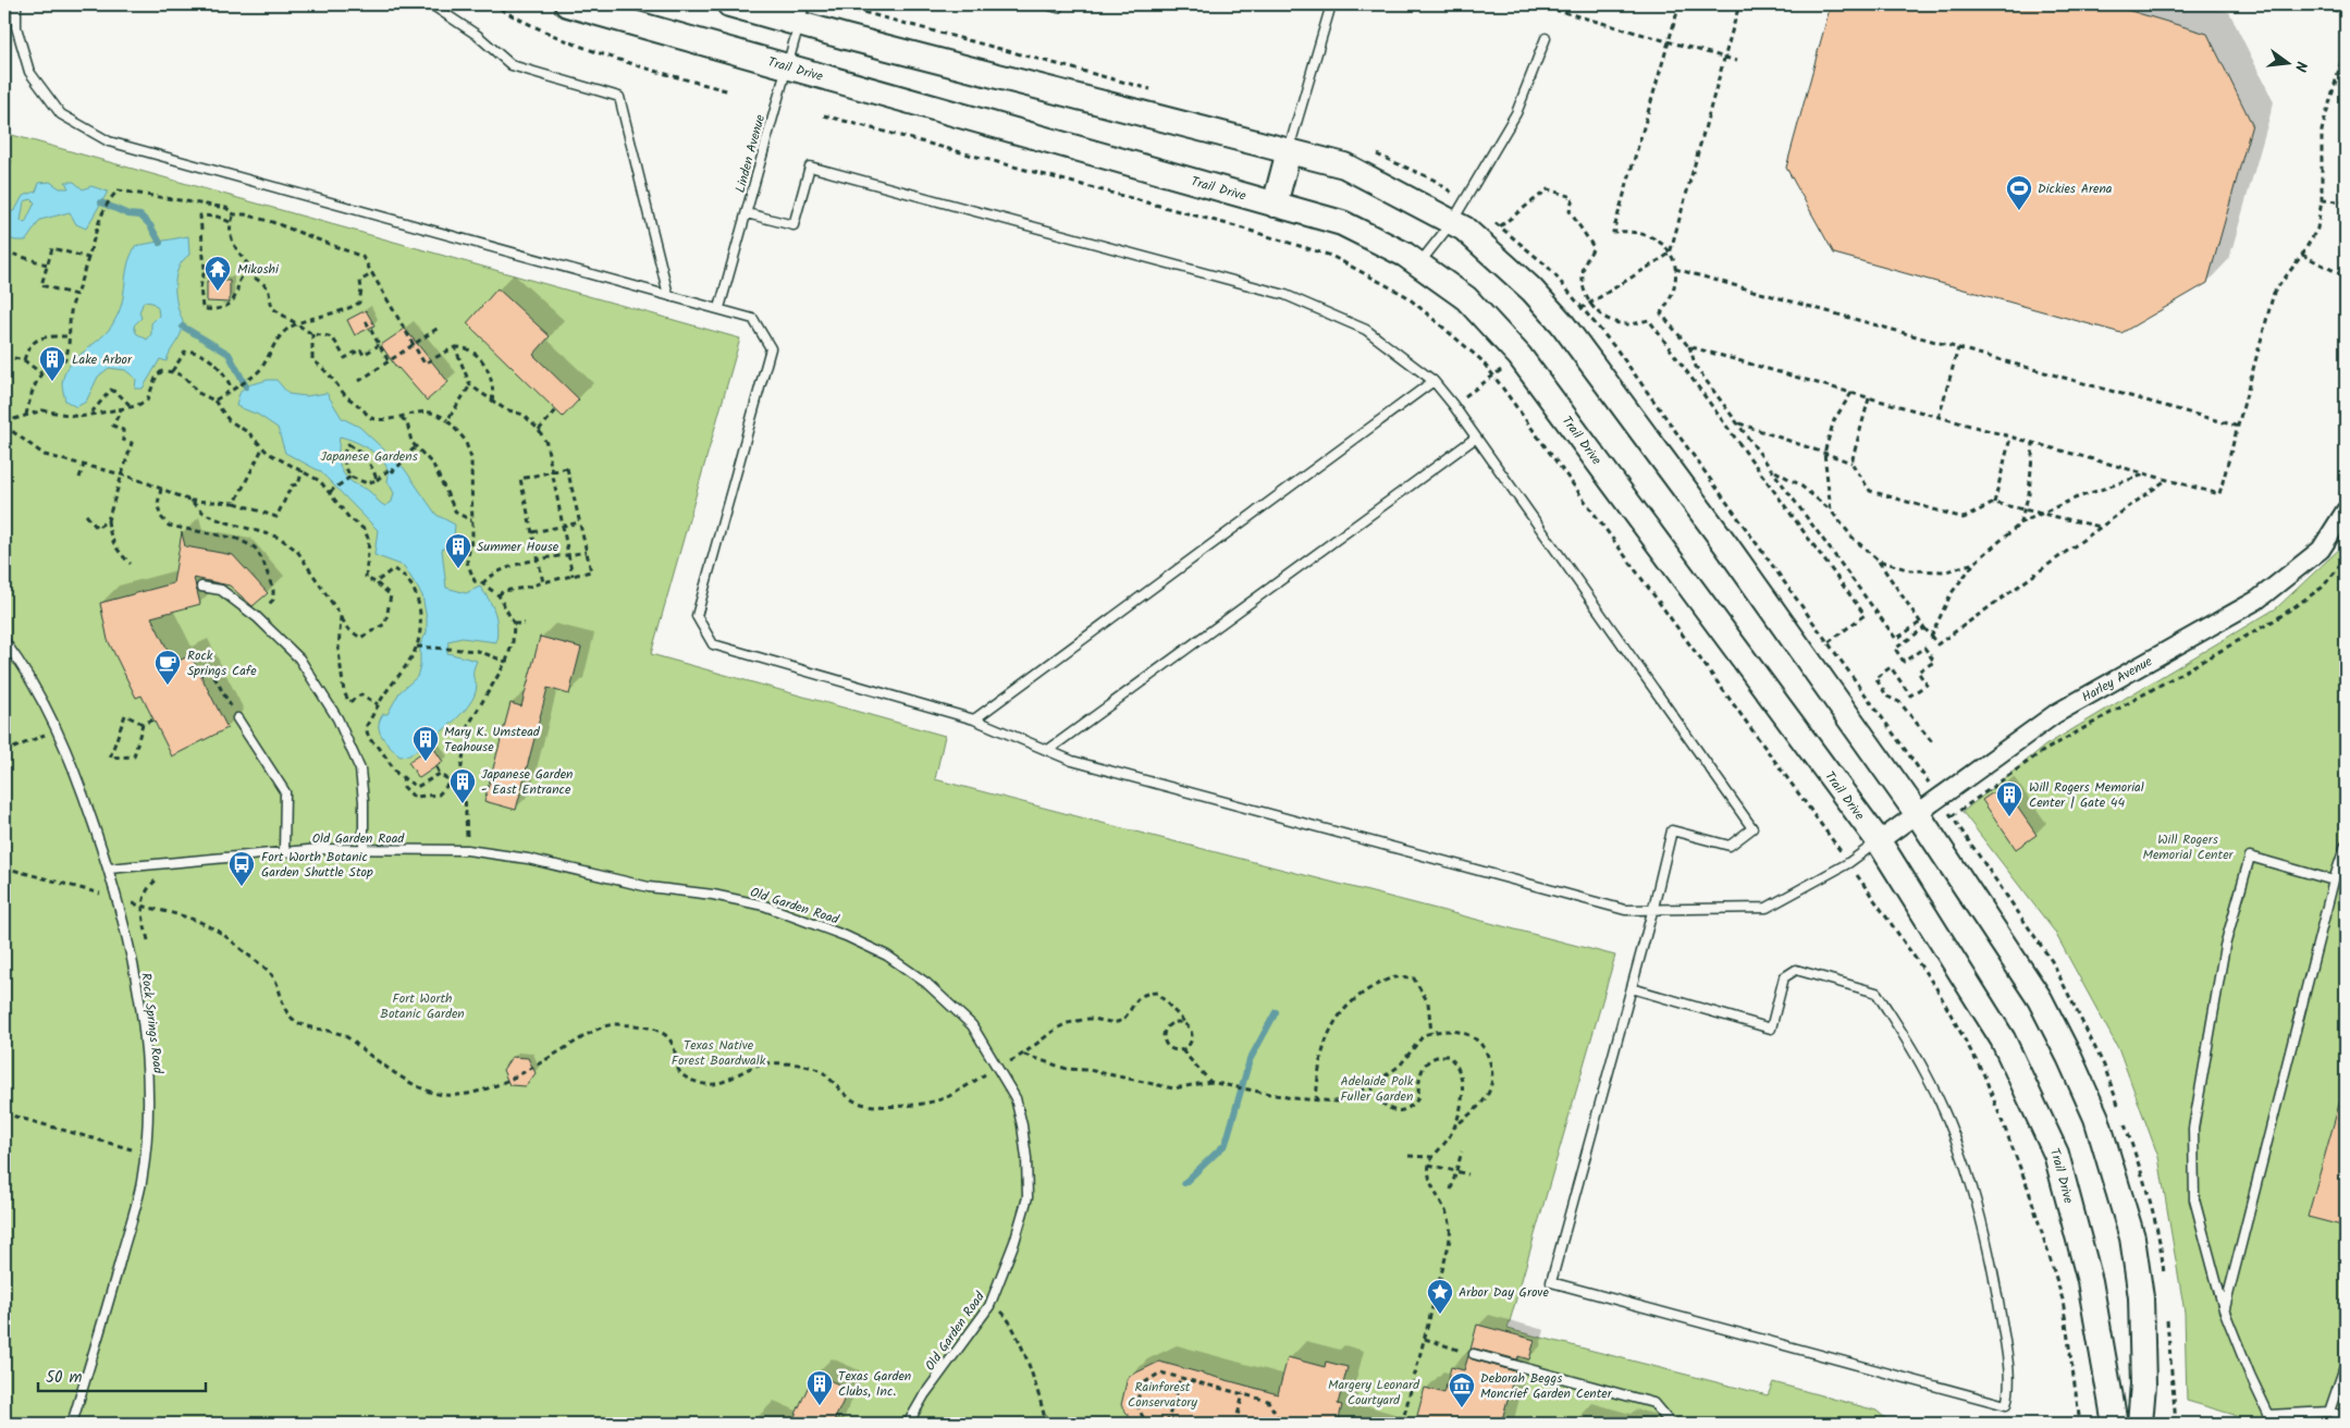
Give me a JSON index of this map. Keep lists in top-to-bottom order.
{
  "streets": {
    "street": ["Trail Drive", "Harley Avenue"],
    "lane": ["Linden Avenue", "Old Garden Road", "Rock Springs Road"]
  },
  "crossings": [
    ["Trail Drive", "Linden Avenue"],
    ["Trail Drive", "Harley Avenue"],
    ["Old Garden Road", "Rock Springs Road"]
  ],
  "parks": [
    "Japanese Gardens",
    "Will Rogers Memorial Center",
    "Fort Worth Botanic Garden",
    "Texas Native Forest Boardwalk",
    "Adelaide Polk Fuller Garden",
    "Margery Leonard Courtyard",
    "Rainforest Conservatory"
  ],
  "places": {
    "sports": ["Dickies Arena"],
    "temple": ["Mikoshi"],
    "building": [
      "Lake Arbor",
      "Summer House",
      "Mary K. Umstead Teahouse",
      "Japanese Garden - East Entrance",
      "Will Rogers Memorial Center | Gate 44",
      "Texas Garden Clubs, Inc."
    ],
    "cafe": ["Rock Springs Cafe"],
    "bus stop": ["Fort Worth Botanic Garden Shuttle Stop"],
    "place": ["Arbor Day Grove"],
    "museum": ["Deborah Beggs Moncrief Garden Center"]
  },
  "scale_bar": "50 m",
  "north": "right"
}
